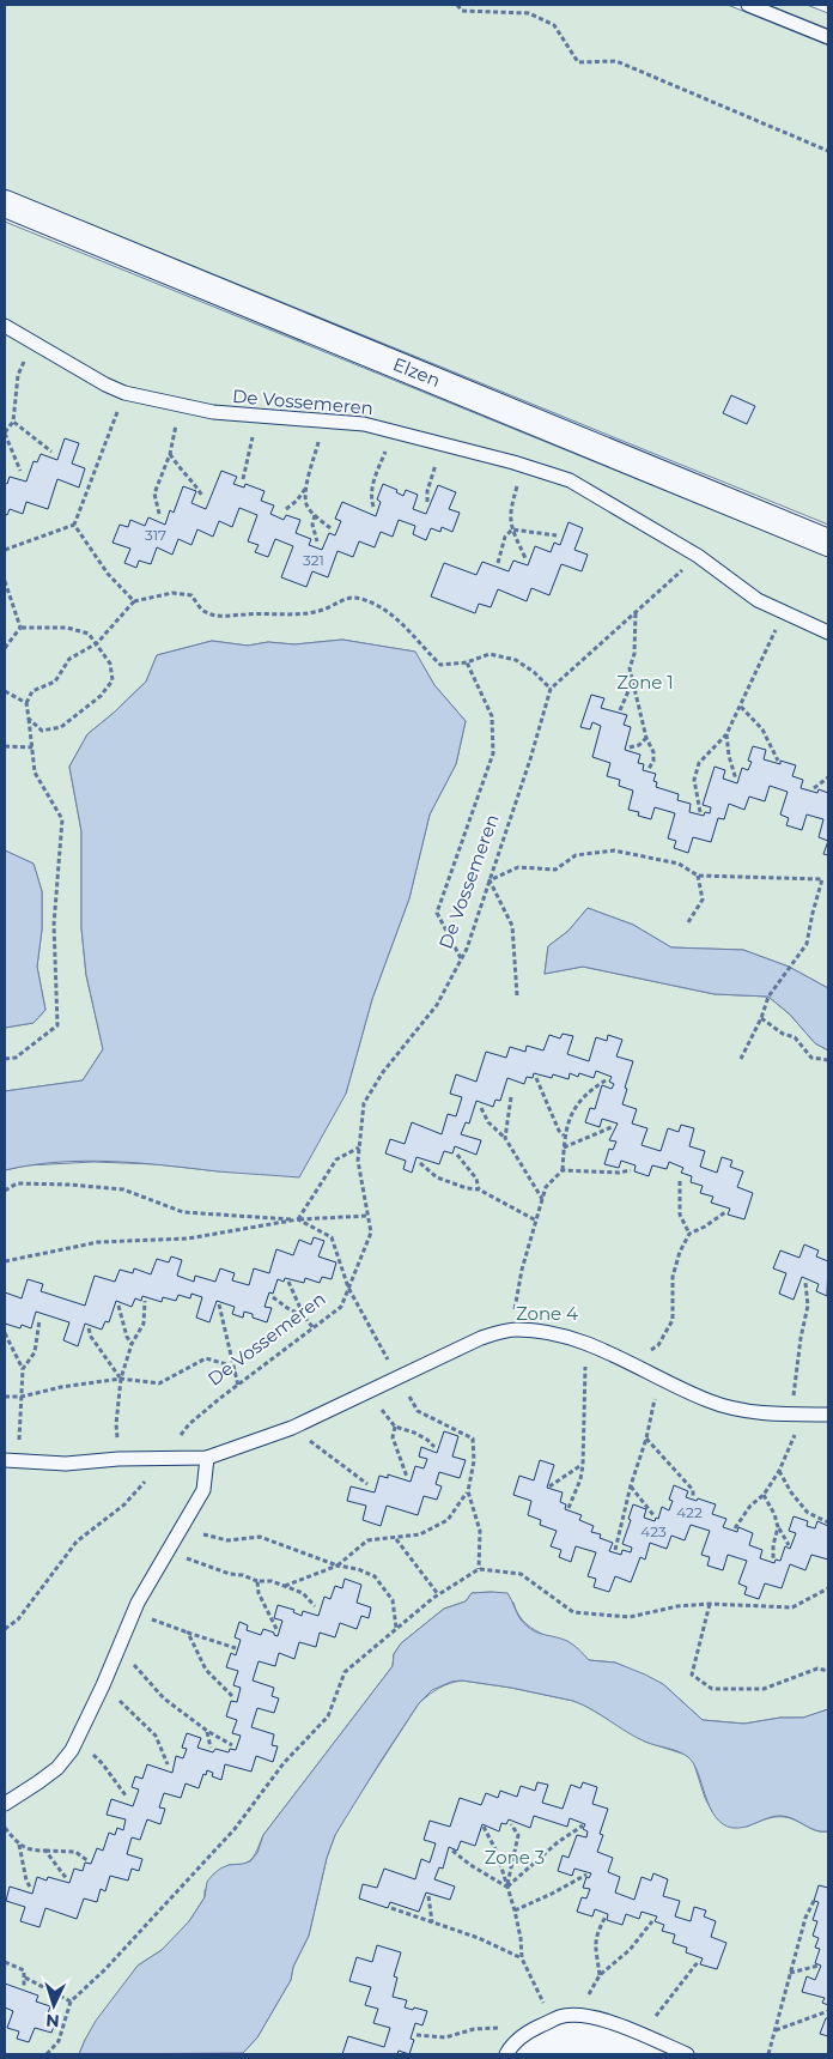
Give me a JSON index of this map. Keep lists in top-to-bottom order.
{
  "streets": {
    "street": ["Elzen"],
    "lane": ["De Vossemeren"]
  },
  "parks": ["Zone 1", "Zone 4", "Zone 3"],
  "house_numbers": [
    "317",
    "321",
    "422",
    "423"
  ],
  "north": "bottom"
}
